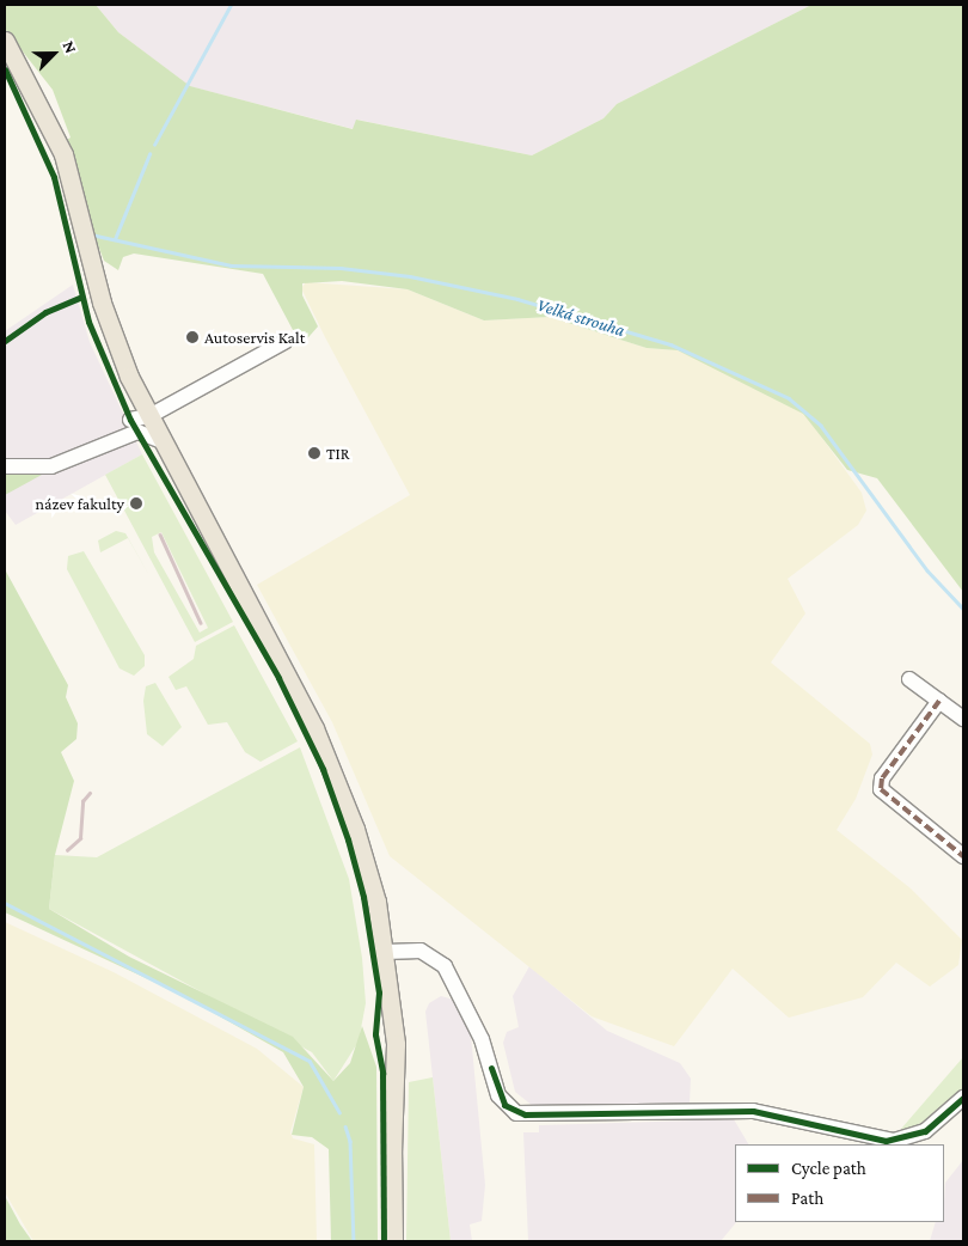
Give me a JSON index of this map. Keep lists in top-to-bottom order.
{
  "water": ["Velká strouha"],
  "places": ["Autoservis Kalt", "TIR", "název fakulty"],
  "legend": ["Cycle path", "Path"],
  "north": "top right"
}
